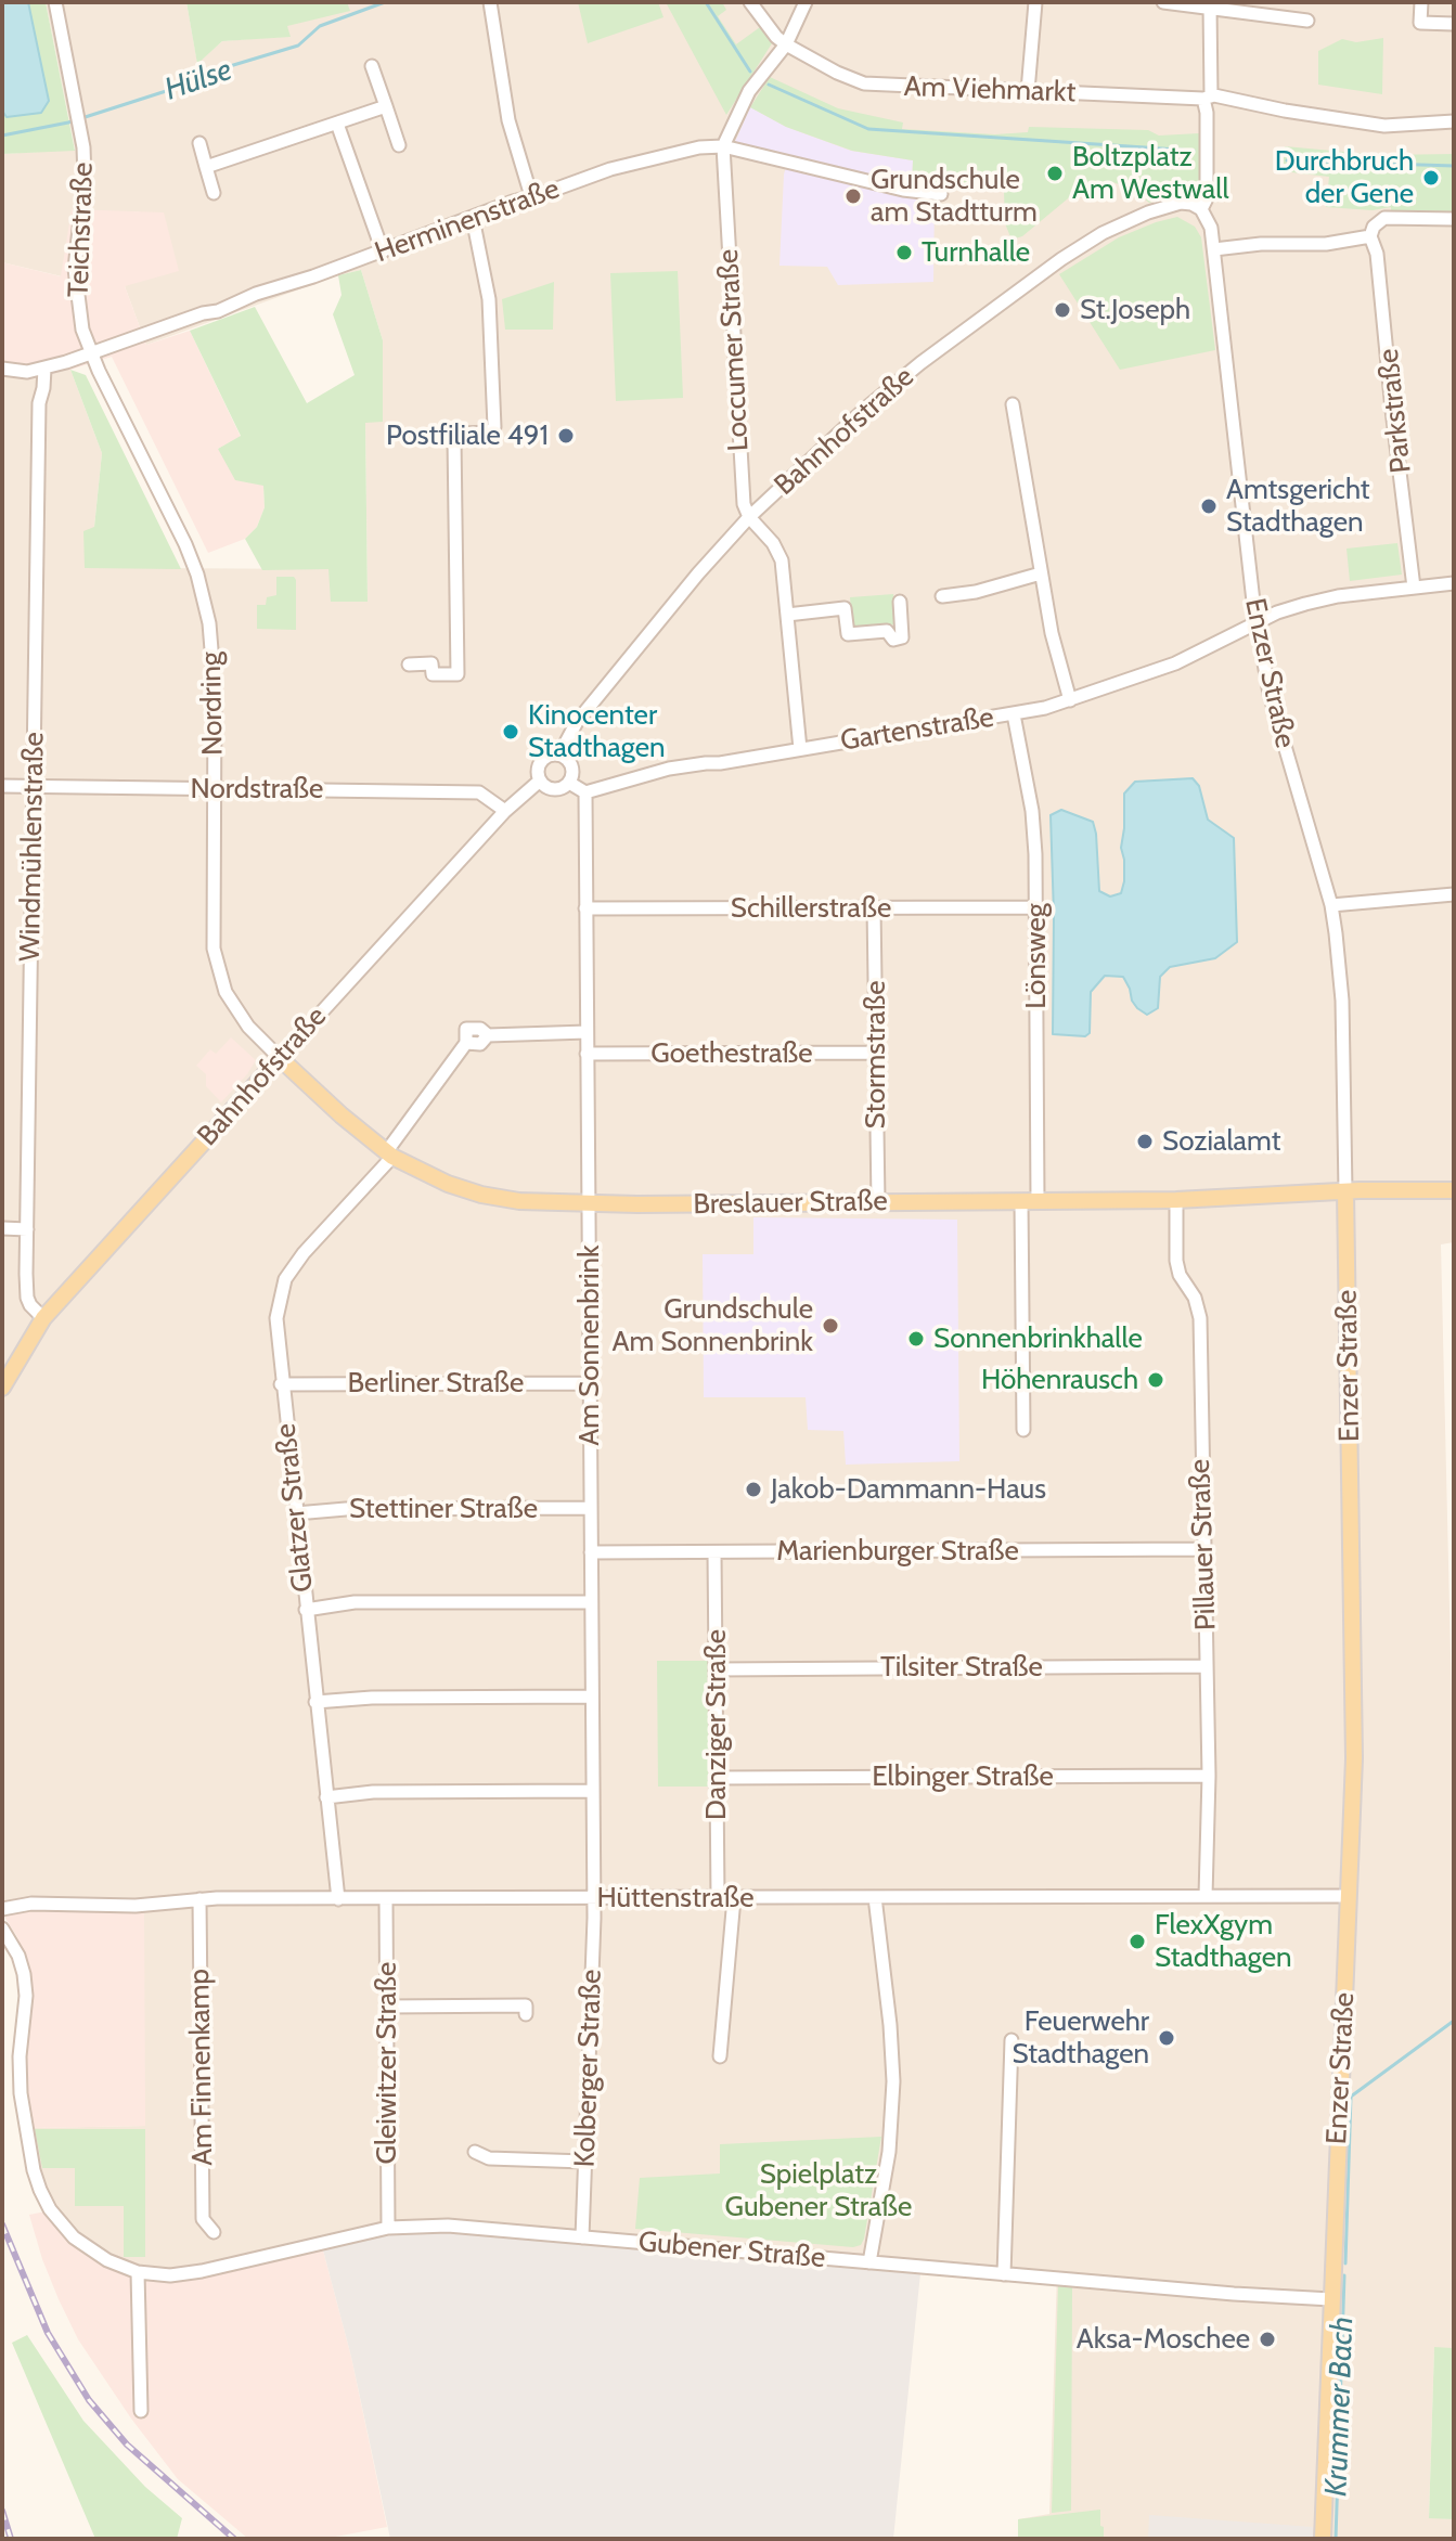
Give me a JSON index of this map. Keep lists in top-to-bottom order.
{
  "streets": {
    "main road": ["Bahnhofstraße", "Enzer Straße", "Breslauer Straße"],
    "street": [
      "Am Viehmarkt",
      "Herminenstraße",
      "Teichstraße",
      "Loccumer Straße",
      "Parkstraße",
      "Nordring",
      "Gartenstraße",
      "Nordstraße",
      "Windmühlenstraße",
      "Schillerstraße",
      "Lönsweg",
      "Goethestraße",
      "Stormstraße",
      "Am Sonnenbrink",
      "Berliner Straße",
      "Glatzer Straße",
      "Stettiner Straße",
      "Pillauer Straße",
      "Marienburger Straße",
      "Tilsiter Straße",
      "Danziger Straße",
      "Elbinger Straße",
      "Hüttenstraße",
      "Gleiwitzer Straße",
      "Am Finnenkamp",
      "Kolberger Straße",
      "Gubener Straße"
    ]
  },
  "crossings": [
    ["Herminenstraße", "Teichstraße"],
    ["Herminenstraße", "Loccumer Straße"],
    ["Herminenstraße", "Nordring"],
    ["Herminenstraße", "Windmühlenstraße"],
    ["Teichstraße", "Nordring"],
    ["Loccumer Straße", "Bahnhofstraße"],
    ["Loccumer Straße", "Gartenstraße"],
    ["Parkstraße", "Gartenstraße"],
    ["Bahnhofstraße", "Enzer Straße"],
    ["Bahnhofstraße", "Nordring"],
    ["Bahnhofstraße", "Nordstraße"],
    ["Bahnhofstraße", "Windmühlenstraße"],
    ["Bahnhofstraße", "Breslauer Straße"],
    ["Enzer Straße", "Gartenstraße"],
    ["Enzer Straße", "Breslauer Straße"],
    ["Enzer Straße", "Hüttenstraße"],
    ["Enzer Straße", "Gubener Straße"],
    ["Nordring", "Nordstraße"],
    ["Nordring", "Breslauer Straße"],
    ["Gartenstraße", "Lönsweg"],
    ["Gartenstraße", "Am Sonnenbrink"],
    ["Nordstraße", "Windmühlenstraße"],
    ["Schillerstraße", "Lönsweg"],
    ["Schillerstraße", "Stormstraße"],
    ["Schillerstraße", "Am Sonnenbrink"],
    ["Lönsweg", "Breslauer Straße"],
    ["Goethestraße", "Stormstraße"],
    ["Goethestraße", "Am Sonnenbrink"],
    ["Stormstraße", "Breslauer Straße"],
    ["Breslauer Straße", "Am Sonnenbrink"],
    ["Breslauer Straße", "Glatzer Straße"],
    ["Breslauer Straße", "Pillauer Straße"],
    ["Am Sonnenbrink", "Berliner Straße"],
    ["Am Sonnenbrink", "Glatzer Straße"],
    ["Am Sonnenbrink", "Stettiner Straße"],
    ["Am Sonnenbrink", "Marienburger Straße"],
    ["Am Sonnenbrink", "Hüttenstraße"],
    ["Am Sonnenbrink", "Kolberger Straße"],
    ["Berliner Straße", "Glatzer Straße"],
    ["Glatzer Straße", "Stettiner Straße"],
    ["Glatzer Straße", "Hüttenstraße"],
    ["Pillauer Straße", "Marienburger Straße"],
    ["Pillauer Straße", "Tilsiter Straße"],
    ["Pillauer Straße", "Elbinger Straße"],
    ["Pillauer Straße", "Hüttenstraße"],
    ["Marienburger Straße", "Danziger Straße"],
    ["Tilsiter Straße", "Danziger Straße"],
    ["Danziger Straße", "Elbinger Straße"],
    ["Danziger Straße", "Hüttenstraße"],
    ["Hüttenstraße", "Gleiwitzer Straße"],
    ["Hüttenstraße", "Am Finnenkamp"],
    ["Hüttenstraße", "Kolberger Straße"],
    ["Gleiwitzer Straße", "Gubener Straße"],
    ["Kolberger Straße", "Gubener Straße"]
  ],
  "water": ["Hülse", "Krummer Bach"],
  "parks": ["Spielplatz Gubener Straße"],
  "places": [
    "Boltzplatz Am Westwall",
    "Durchbruch der Gene",
    "Grundschule am Stadtturm",
    "Turnhalle",
    "St.Joseph",
    "Postfiliale 491",
    "Amtsgericht Stadthagen",
    "Kinocenter Stadthagen",
    "Sozialamt",
    "Grundschule Am Sonnenbrink",
    "Sonnenbrinkhalle",
    "Höhenrausch",
    "Jakob-Dammann-Haus",
    "FlexXgym Stadthagen",
    "Feuerwehr Stadthagen",
    "Aksa-Moschee"
  ]
}
